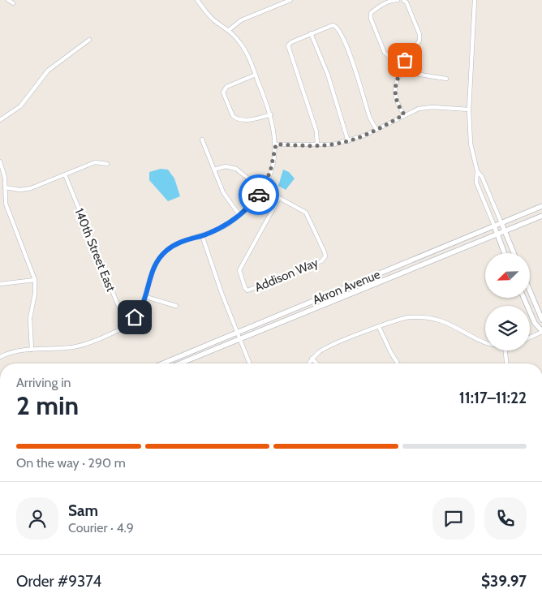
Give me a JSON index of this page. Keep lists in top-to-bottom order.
{
  "streets": {
    "street": ["140th Street East", "Addison Way", "Akron Avenue"]
  },
  "north": "bottom left",
  "page": {
    "heading": ["2 min", "Arriving in", "11:17–11:22"],
    "panel": [
      "Sam",
      "Courier · 4.9",
      "Order #9374",
      "$39.97"
    ],
    "bar": "On the way · 290 m"
  }
}
